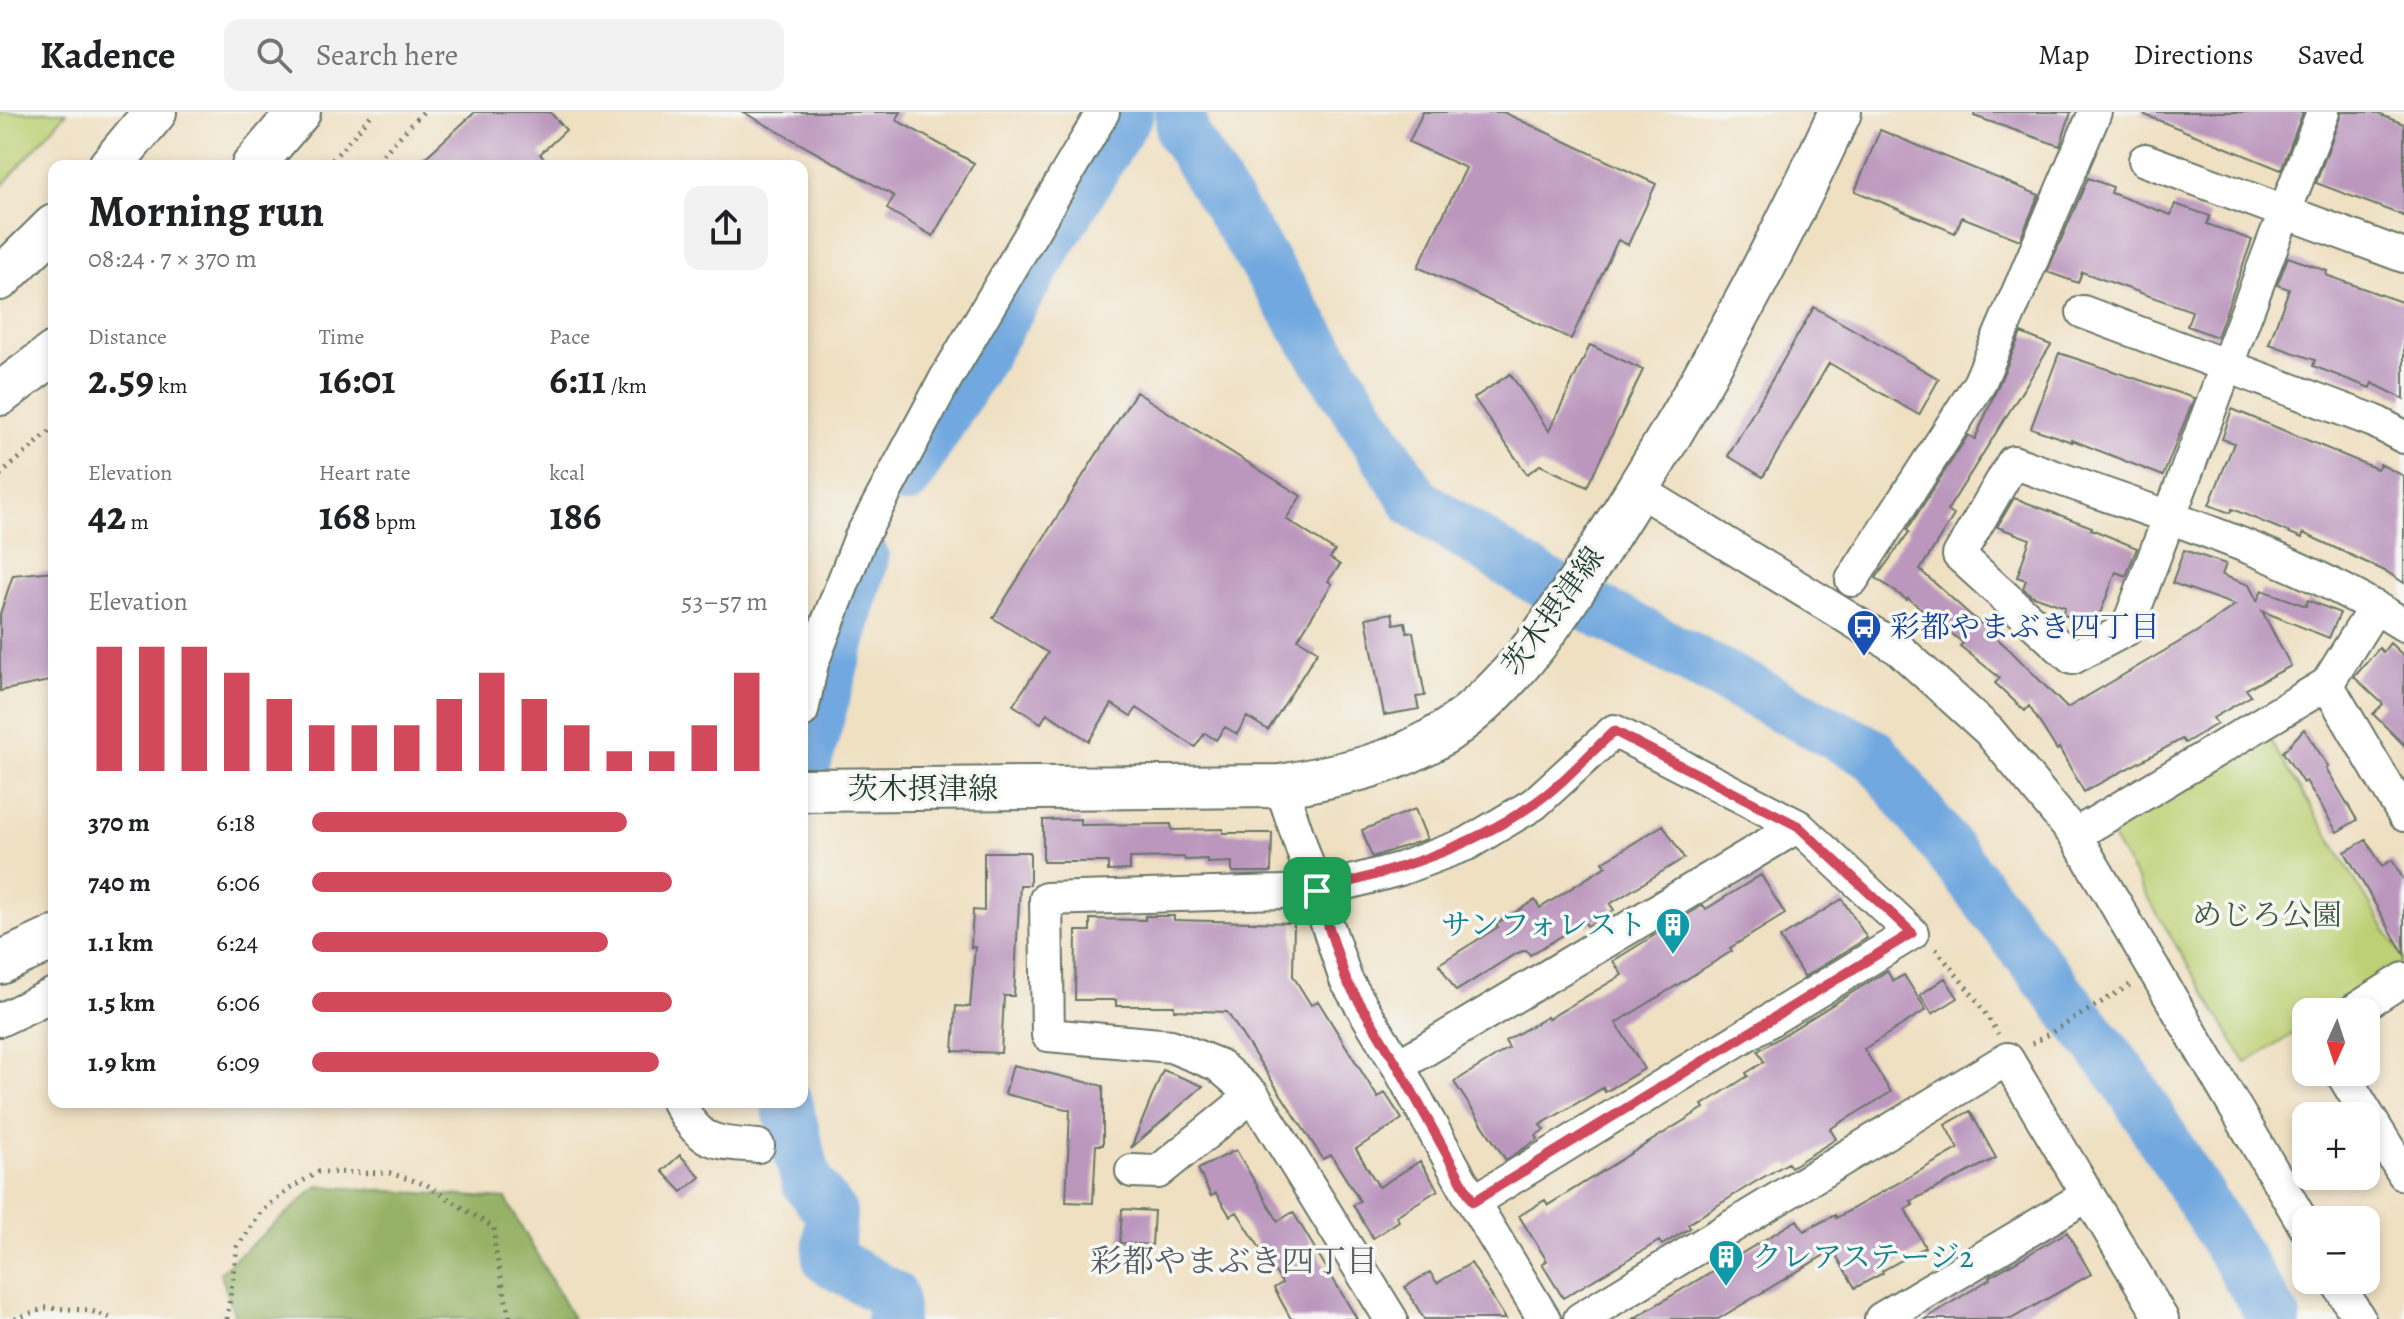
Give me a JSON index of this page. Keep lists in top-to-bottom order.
{
  "streets": {
    "main road": ["茨木摂津線"]
  },
  "districts": ["彩都やまぶき四丁目"],
  "parks": ["めじろ公園"],
  "places": {
    "bus stop": ["彩都やまぶき四丁目"],
    "building": ["サンフォレスト", "クレアステージ2"]
  },
  "north": "bottom",
  "page": {
    "header": "Kadence",
    "search": "Search here",
    "nav": ["Map", "Directions", "Saved"],
    "heading": ["Morning run", "08:24 · 7 × 370 m"],
    "stats": [
      ["Distance", "2.59 km"],
      ["Time", "16:01"],
      ["Pace", "6:11 /km"],
      ["Elevation", "42 m"],
      ["Heart rate", "168 bpm"],
      ["kcal", "186"]
    ],
    "chart": ["Elevation", "53–57 m"],
    "list": [
      {
        "name": "370 m",
        "note": "6:18"
      },
      {
        "name": "740 m",
        "note": "6:06"
      },
      {
        "name": "1.1 km",
        "note": "6:24"
      },
      {
        "name": "1.5 km",
        "note": "6:06"
      },
      {
        "name": "1.9 km",
        "note": "6:09"
      }
    ],
    "map_buttons": ["+", "−"]
  }
}
